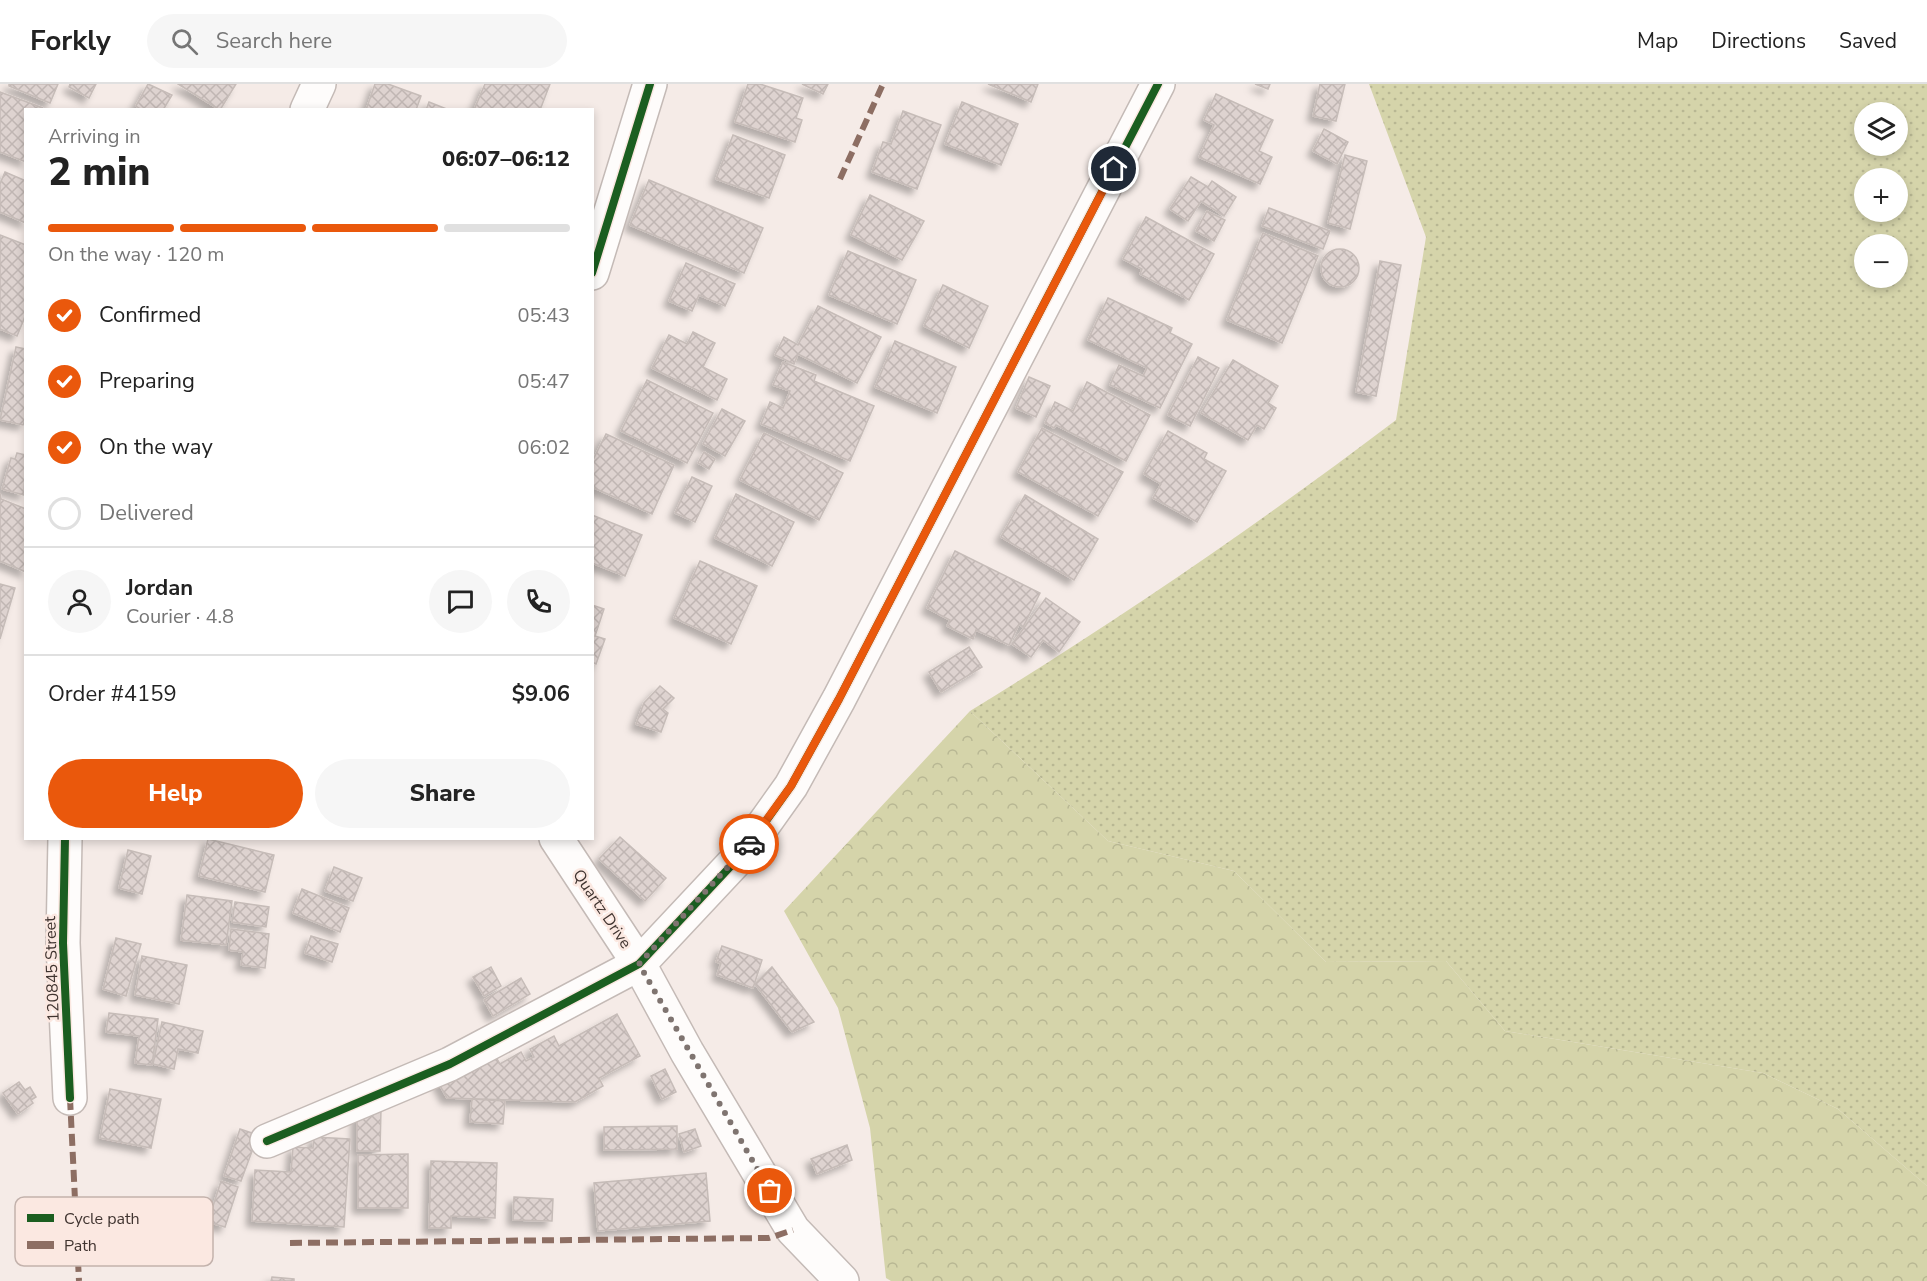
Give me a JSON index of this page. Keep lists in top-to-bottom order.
{
  "streets": {
    "street": ["Quartz Drive", "120845 Street"]
  },
  "legend": ["Cycle path", "Path"],
  "page": {
    "header": "Forkly",
    "search": "Search here",
    "nav": ["Map", "Directions", "Saved"],
    "map_buttons": ["+", "−"],
    "heading": ["2 min", "Arriving in", "06:07–06:12"],
    "panel": [
      "Jordan",
      "Courier · 4.8",
      "Order #4159",
      "$9.06"
    ],
    "bar": "On the way · 120 m",
    "list": [
      ["Confirmed", "05:43"],
      ["Preparing", "05:47"],
      ["On the way", "06:02"],
      "Delivered"
    ],
    "buttons": ["Help", "Share"]
  }
}
